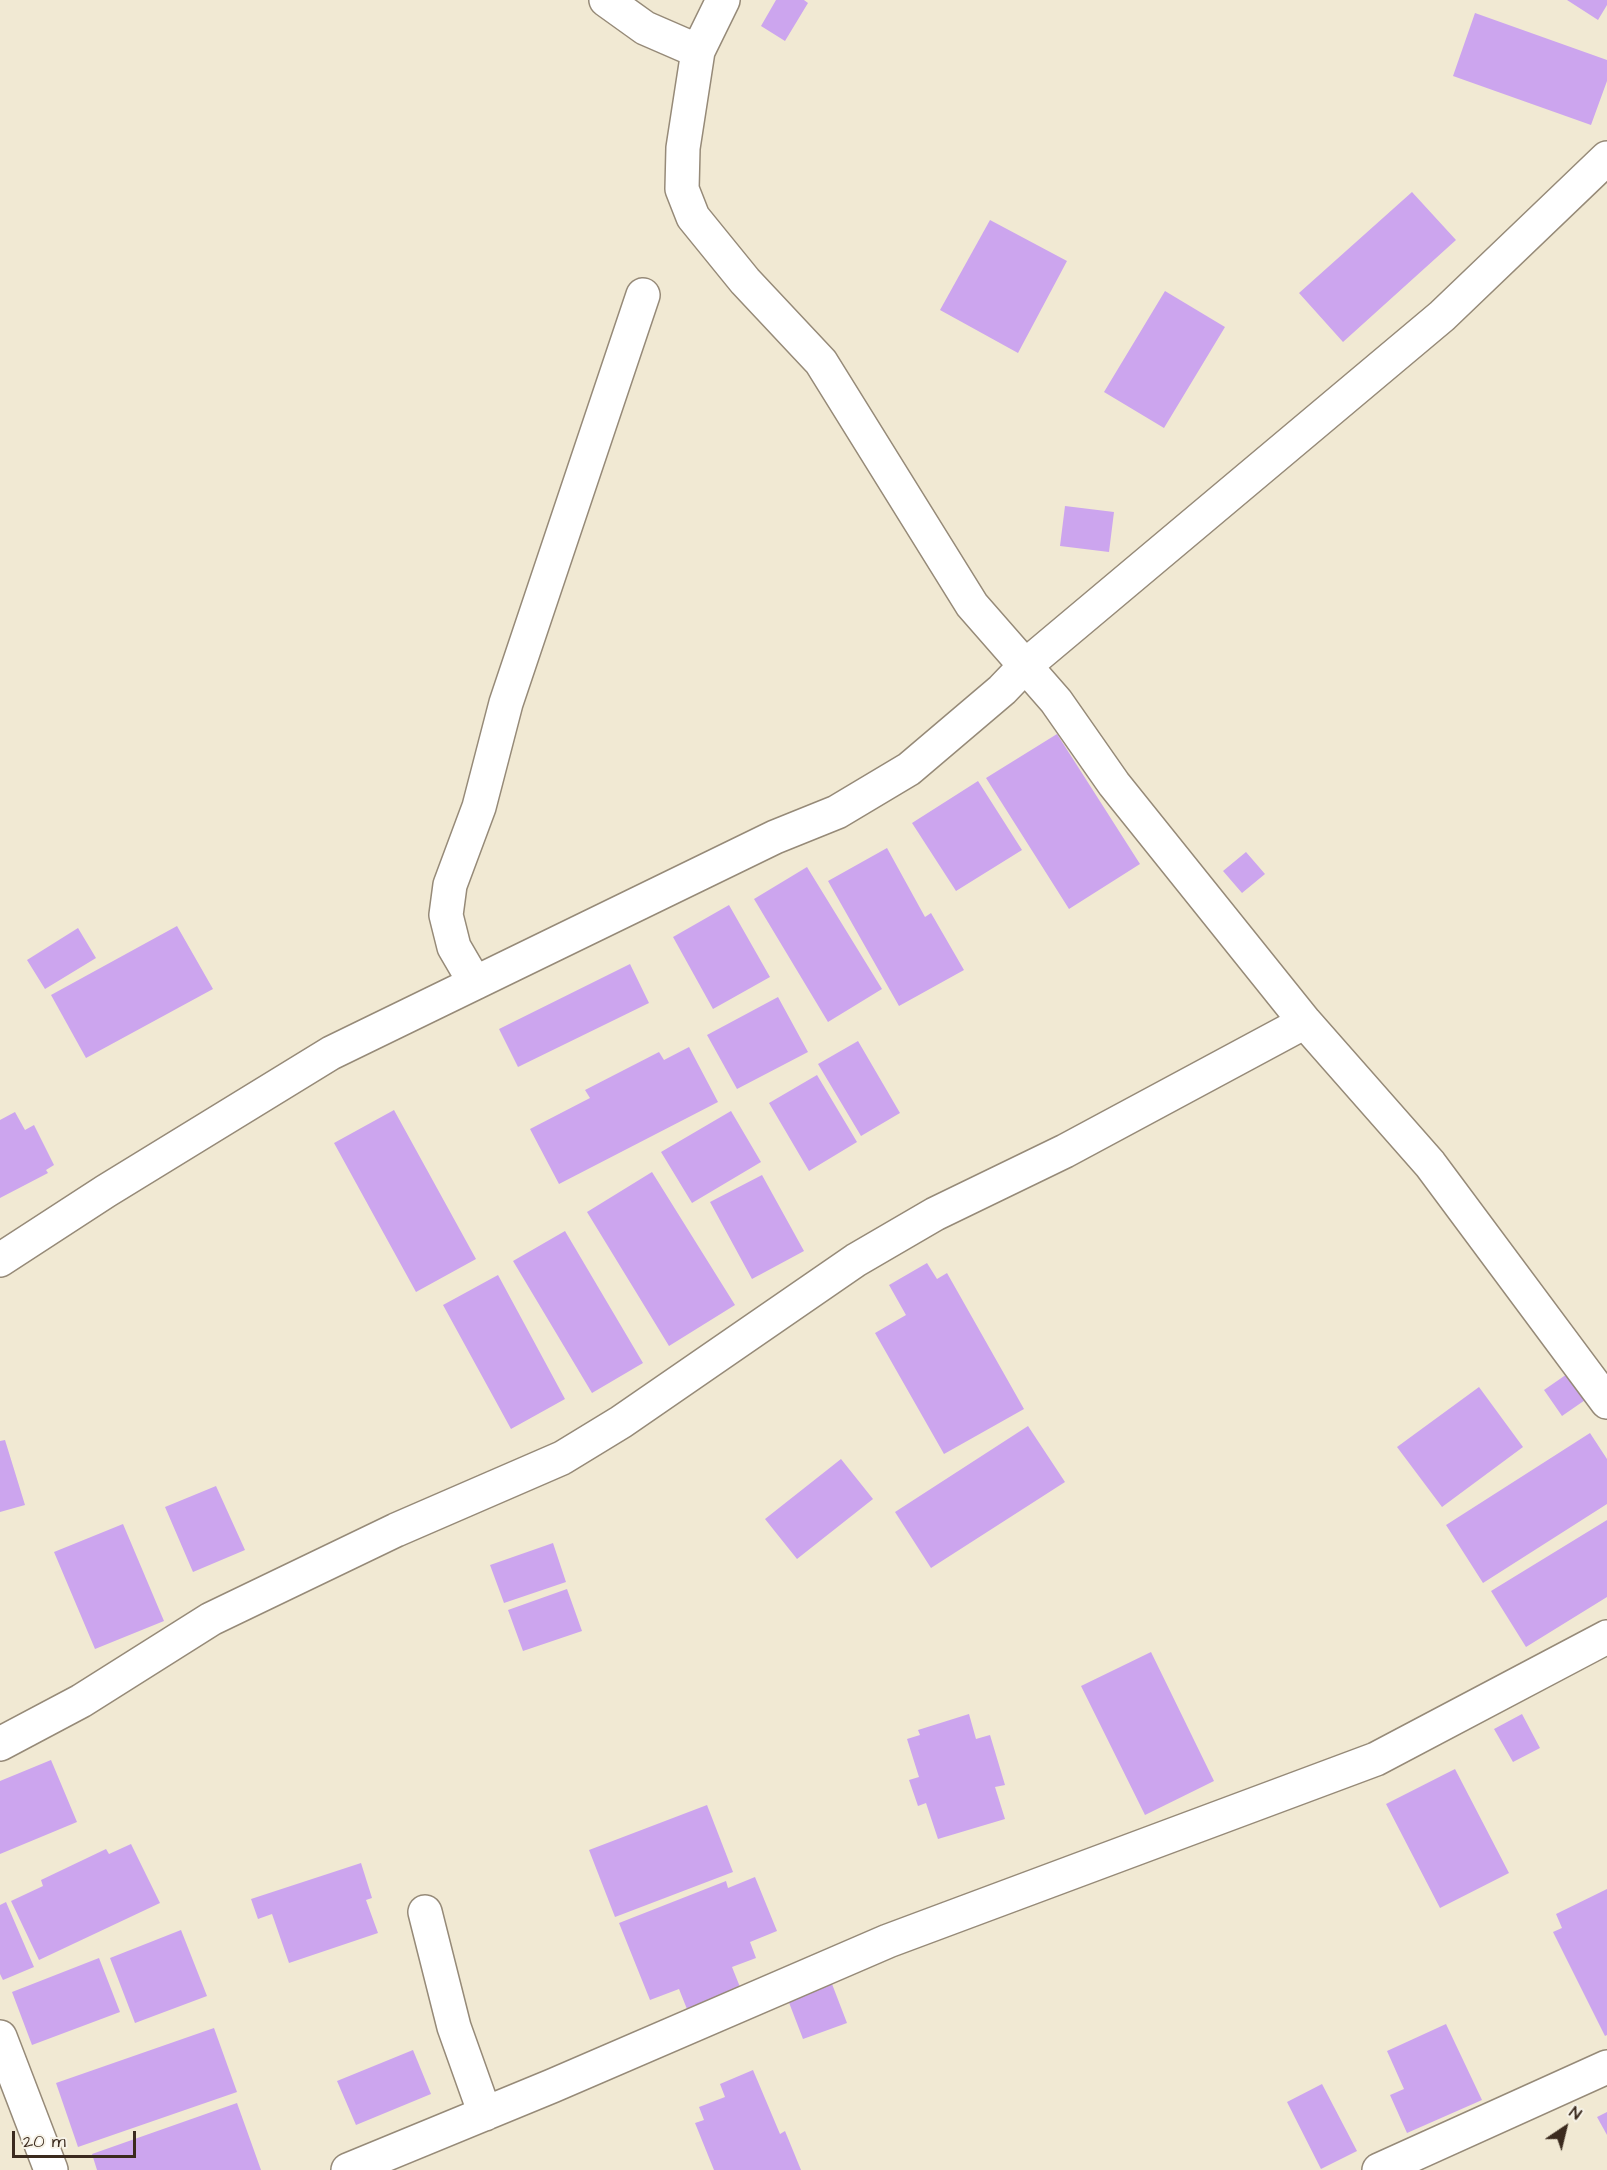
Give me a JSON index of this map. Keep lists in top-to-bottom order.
{
  "scale_bar": "20 m",
  "north": "top right"
}
